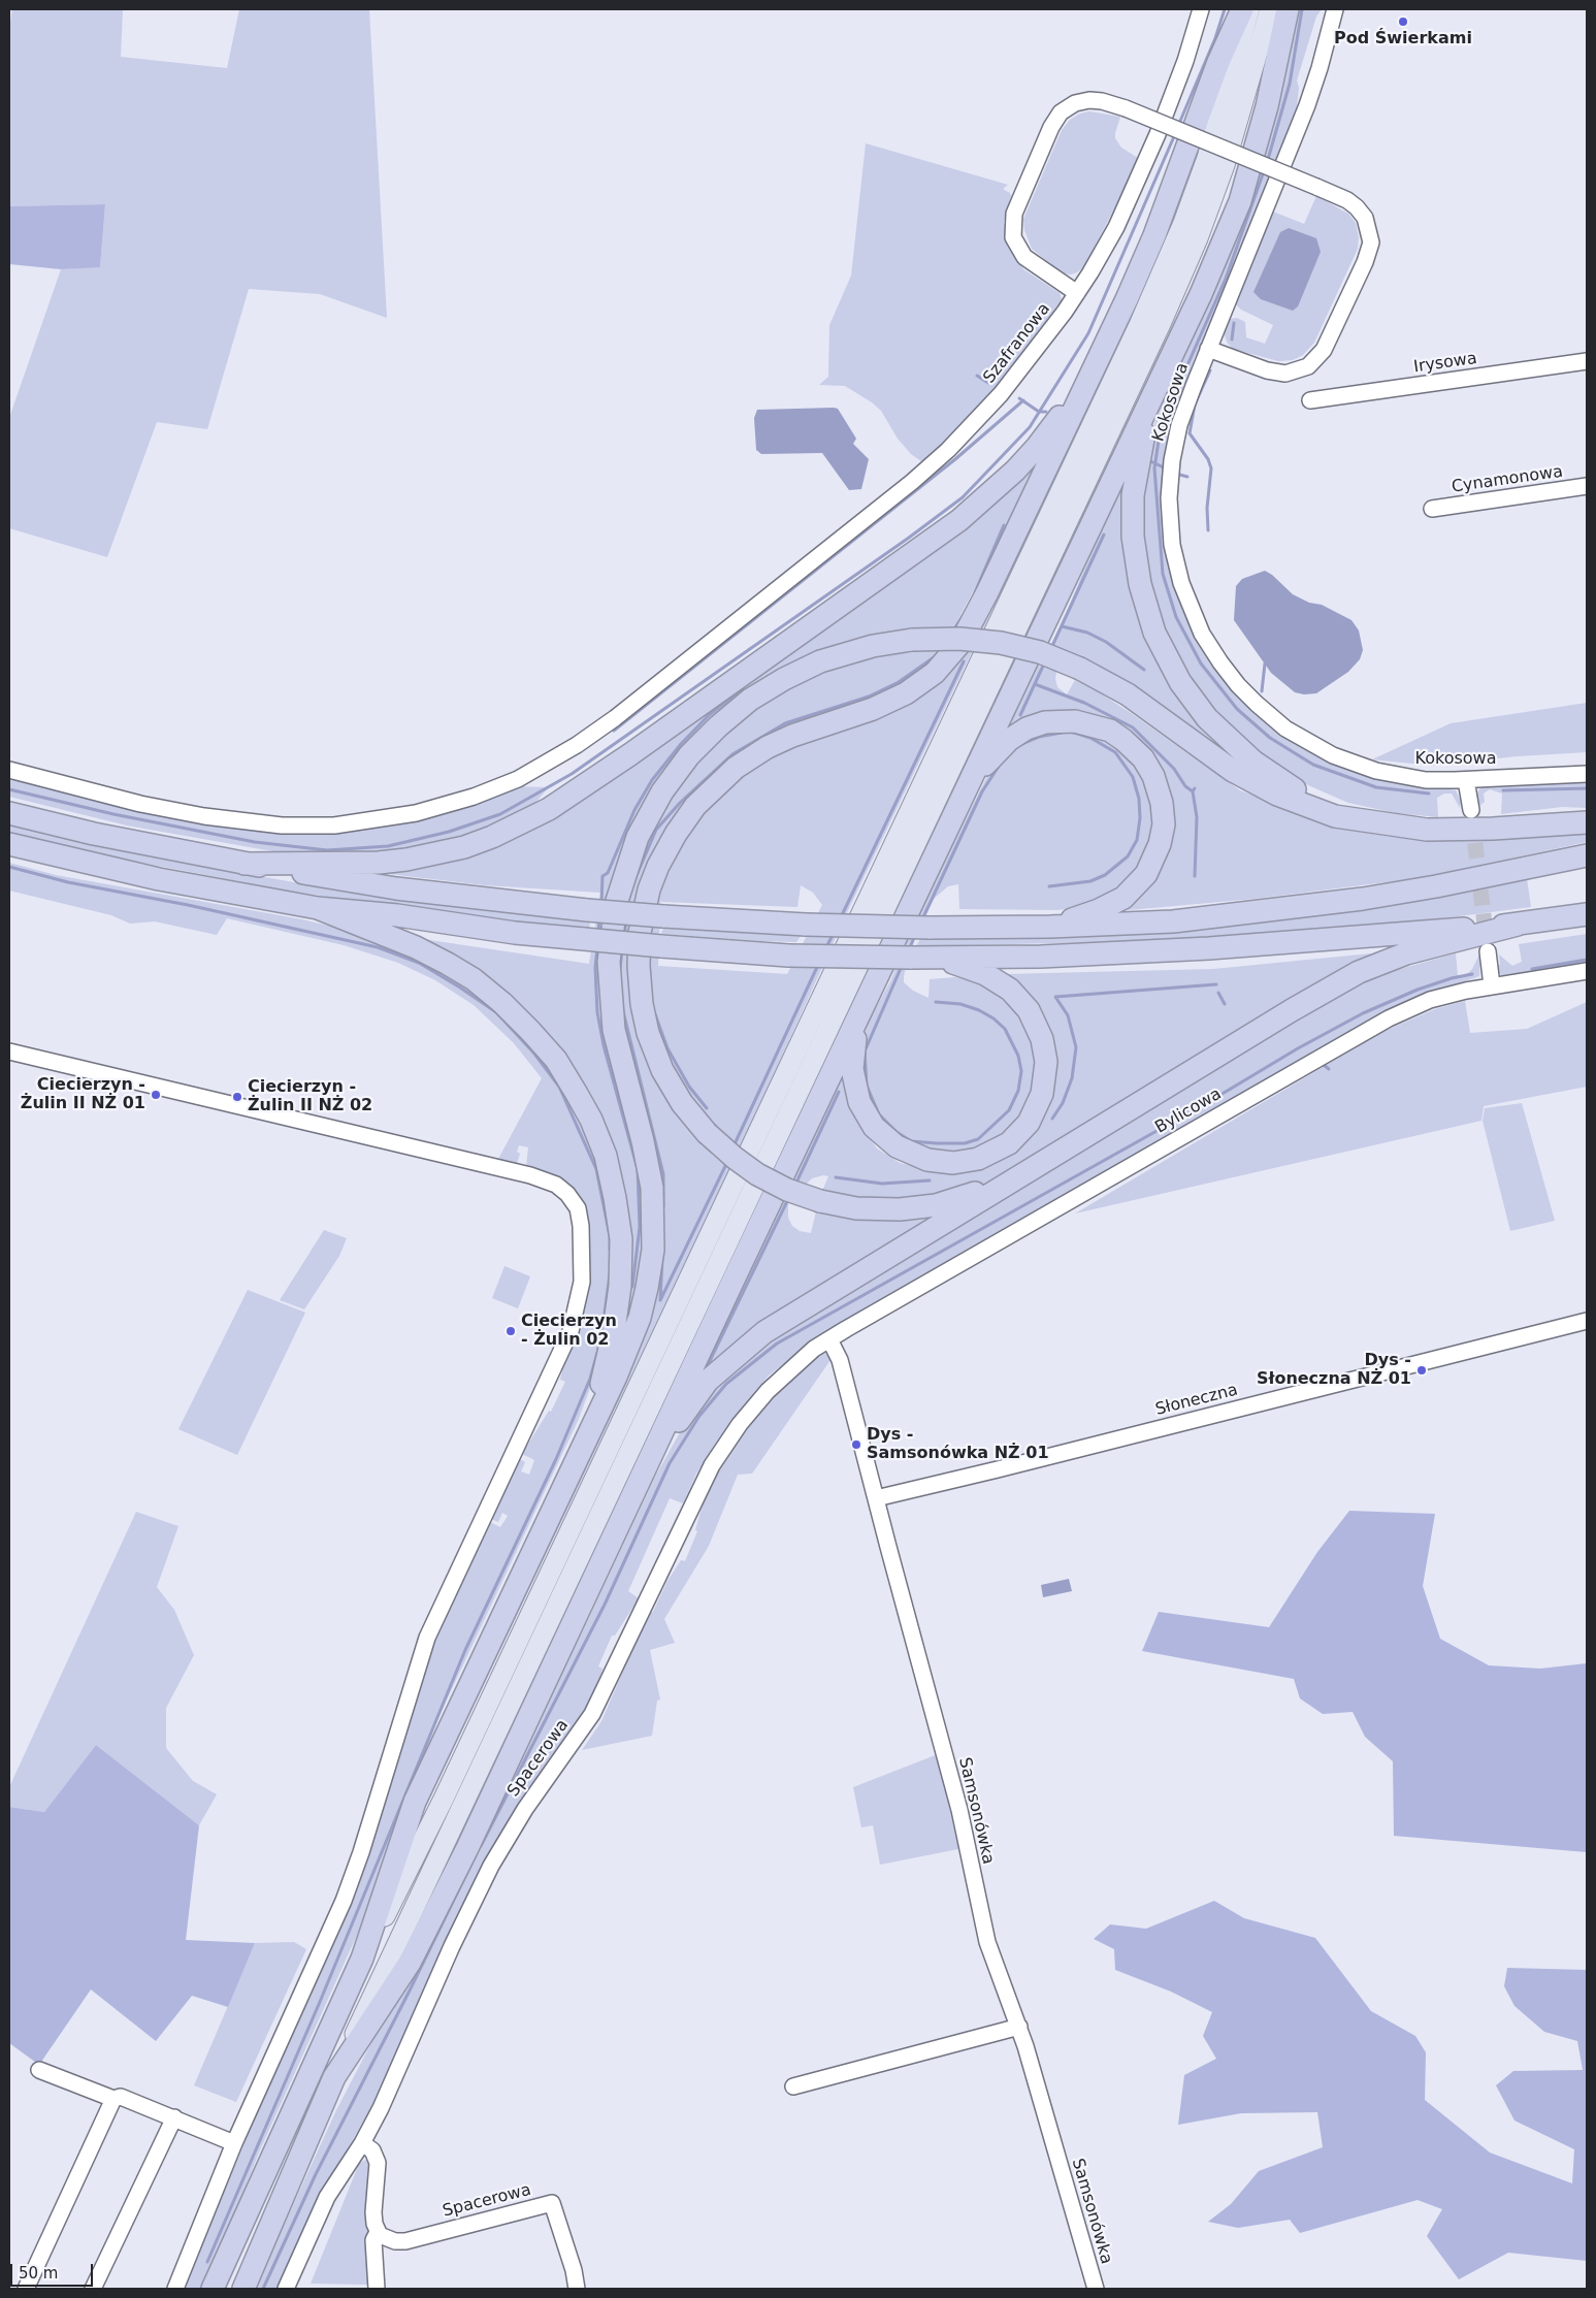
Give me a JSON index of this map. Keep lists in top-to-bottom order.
{
  "streets": {
    "street": [
      "Szafranowa",
      "Irysowa",
      "Kokosowa",
      "Cynamonowa",
      "Bylicowa",
      "Słoneczna",
      "Spacerowa",
      "Samsonówka"
    ]
  },
  "crossings": [
    ["Bylicowa", "Spacerowa"],
    ["Bylicowa", "Samsonówka"],
    ["Słoneczna", "Samsonówka"],
    ["Spacerowa", "Samsonówka"]
  ],
  "places": [
    "Pod Świerkami",
    "Ciecierzyn - Żulin II NŻ 01",
    "Ciecierzyn - Żulin II NŻ 02",
    "Ciecierzyn - Żulin 02",
    "Dys - Słoneczna NŻ 01",
    "Dys - Samsonówka NŻ 01"
  ],
  "scale_bar": "50 m"
}
